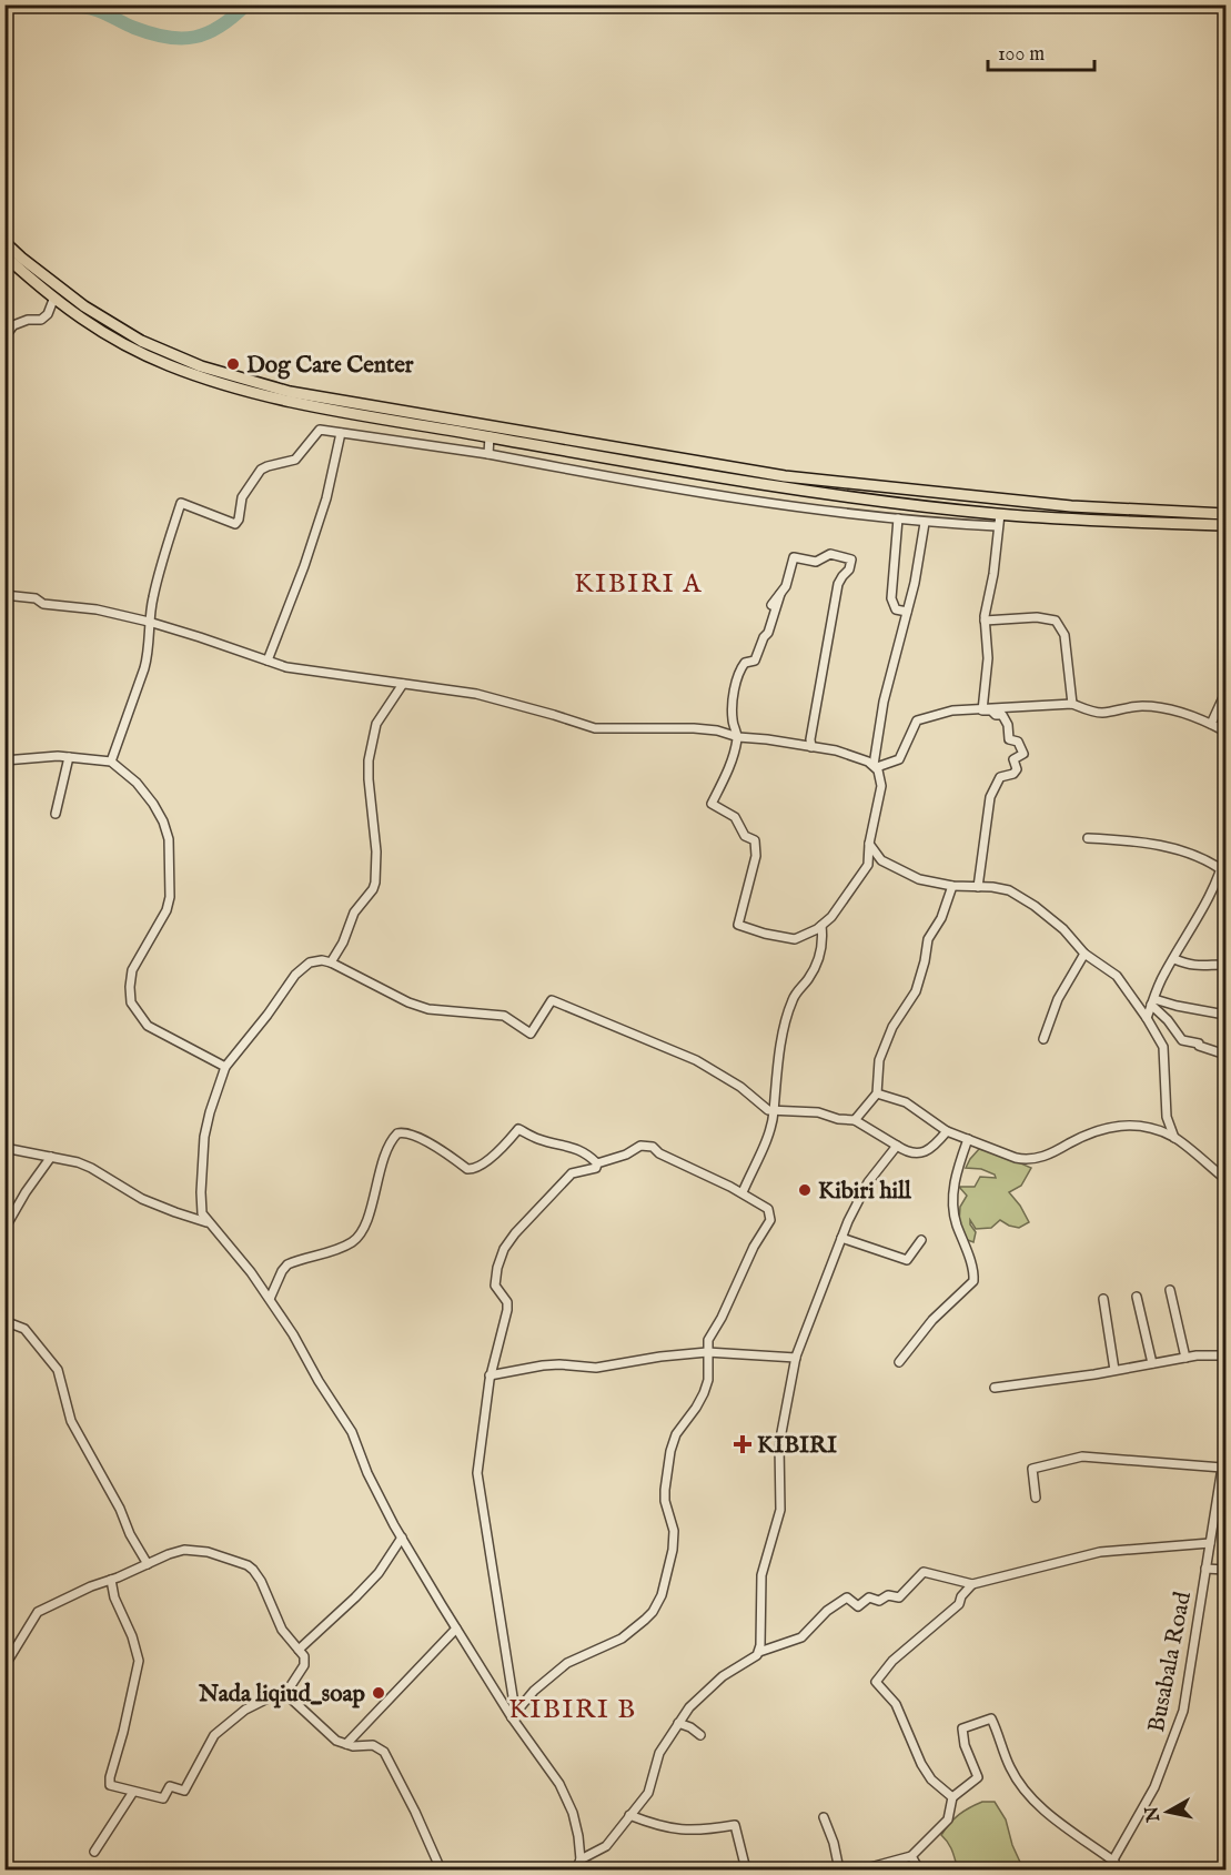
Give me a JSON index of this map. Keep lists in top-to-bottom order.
{
  "streets": {
    "street": ["Busabala Road"]
  },
  "districts": ["KIBIRI A", "KIBIRI B"],
  "places": {
    "other": ["Dog Care Center", "Kibiri hill", "Nada liqiud_soap"],
    "health": ["KIBIRI"]
  },
  "scale_bar": "100 m",
  "north": "left"
}
